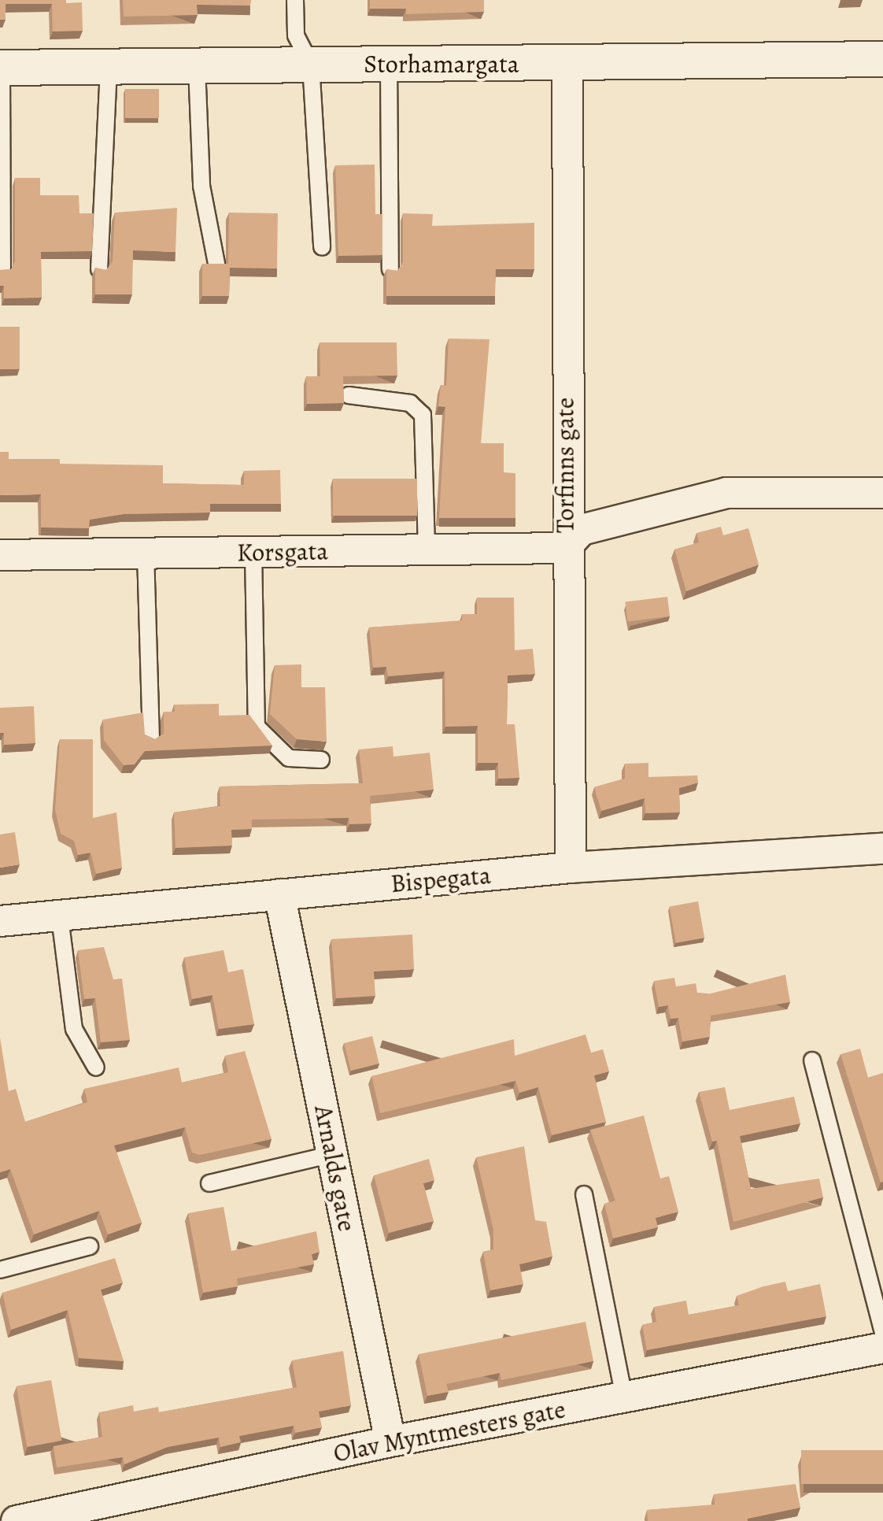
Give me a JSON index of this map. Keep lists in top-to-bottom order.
{
  "streets": {
    "main road": ["Storhamargata"],
    "street": [
      "Torfinns gate",
      "Korsgata",
      "Bispegata",
      "Arnalds gate",
      "Olav Myntmesters gate"
    ]
  },
  "crossings": [
    ["Storhamargata", "Torfinns gate"],
    ["Torfinns gate", "Korsgata"],
    ["Torfinns gate", "Bispegata"],
    ["Bispegata", "Arnalds gate"],
    ["Arnalds gate", "Olav Myntmesters gate"]
  ]
}
